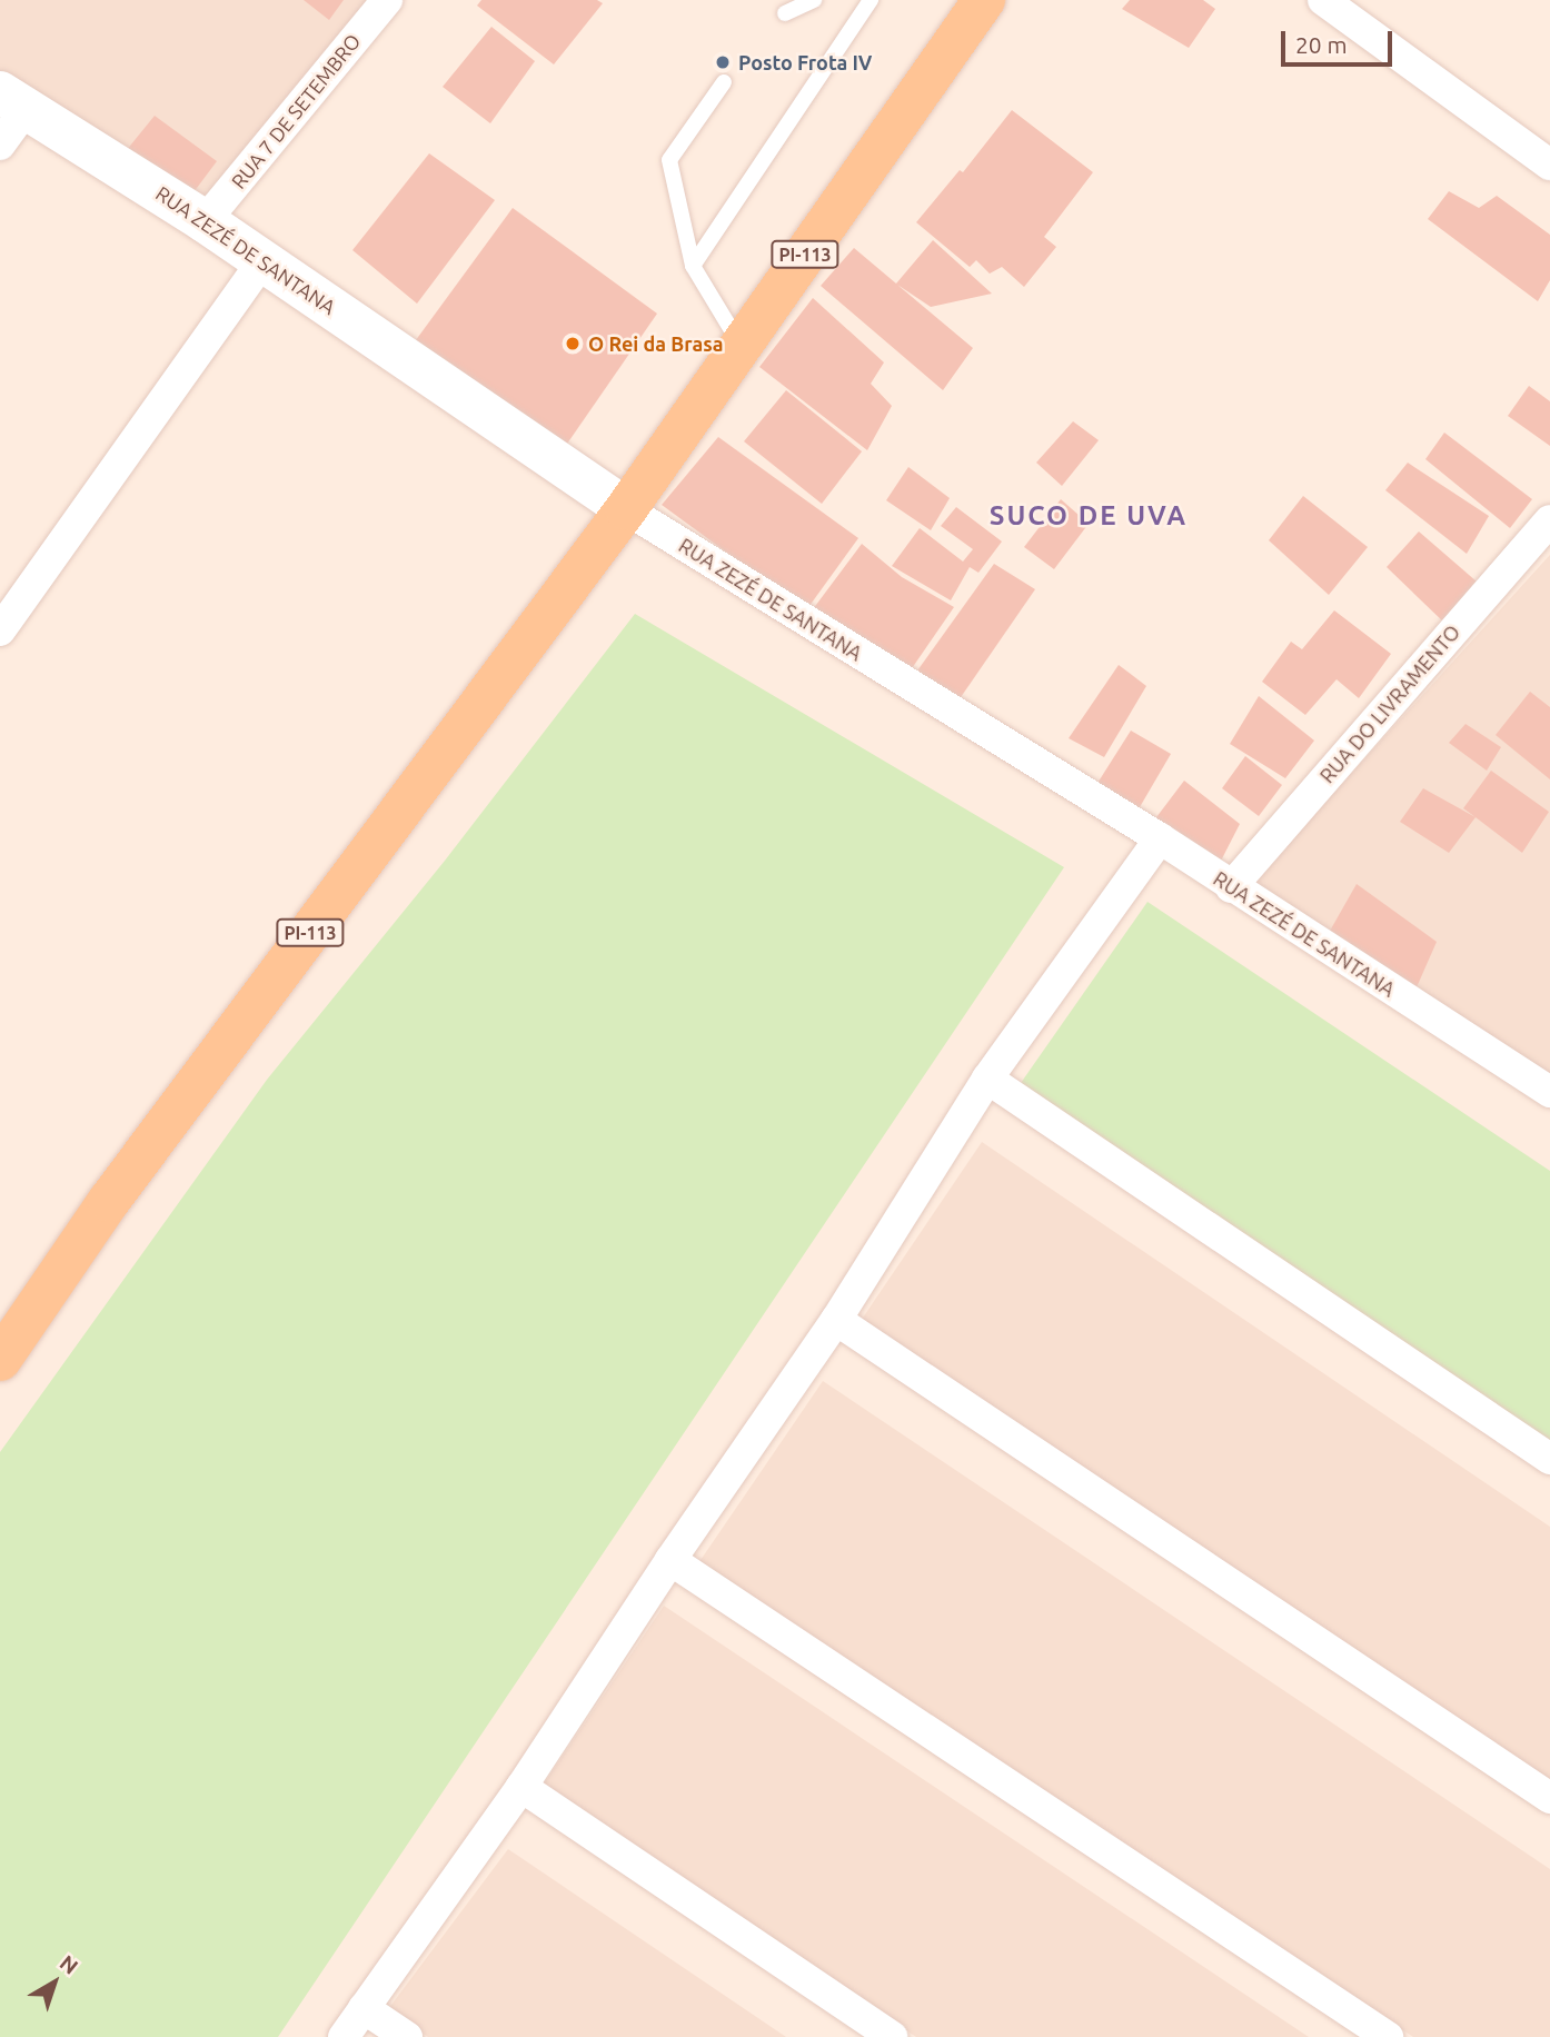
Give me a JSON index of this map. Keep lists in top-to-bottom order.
{
  "streets": {
    "main road": ["RUA ZEZÉ DE SANTANA", "PI-113"],
    "street": ["RUA 7 DE SETEMBRO", "RUA DO LIVRAMENTO"]
  },
  "crossings": [
    ["RUA 7 DE SETEMBRO", "RUA ZEZÉ DE SANTANA"],
    ["RUA ZEZÉ DE SANTANA", "PI-113"],
    ["RUA ZEZÉ DE SANTANA", "RUA DO LIVRAMENTO"]
  ],
  "districts": ["SUCO DE UVA"],
  "places": ["Posto Frota IV", "O Rei da Brasa"],
  "scale_bar": "20 m",
  "north": "top right"
}
